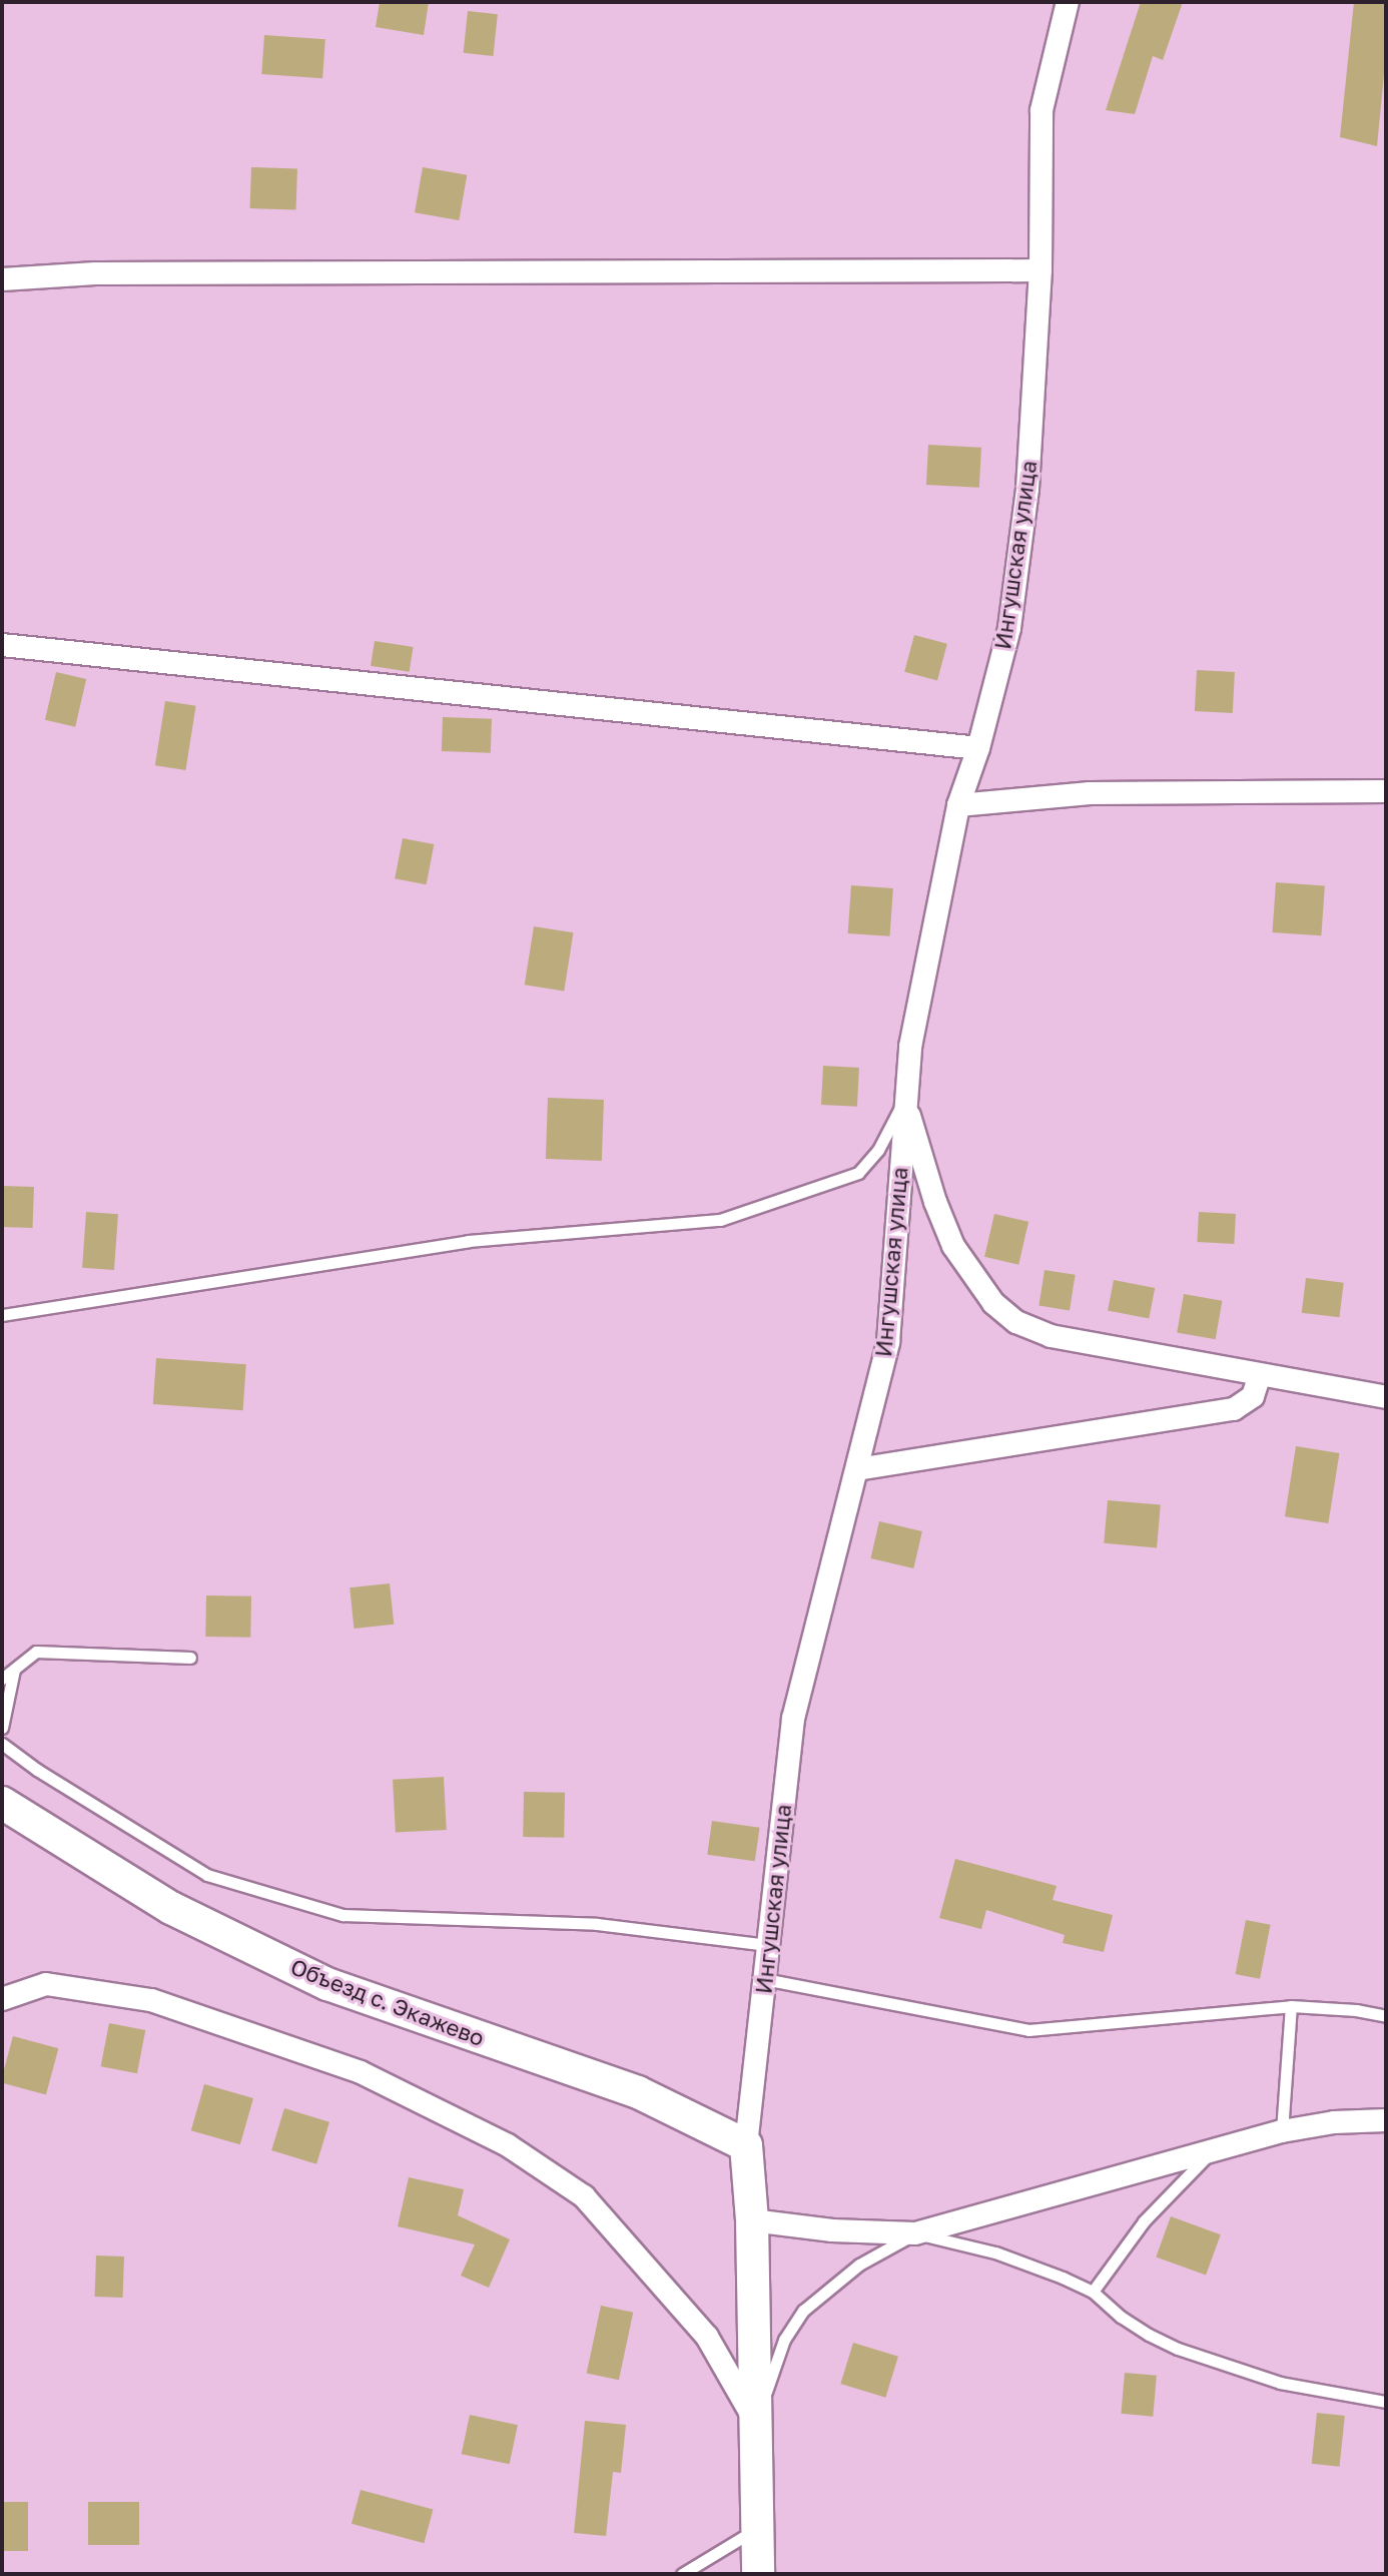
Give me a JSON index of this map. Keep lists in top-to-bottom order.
{
  "streets": {
    "main road": ["Ингушская улица", "Объезд с. Экажево"]
  },
  "crossings": [
    ["Ингушская улица", "Объезд с. Экажево"]
  ]
}
